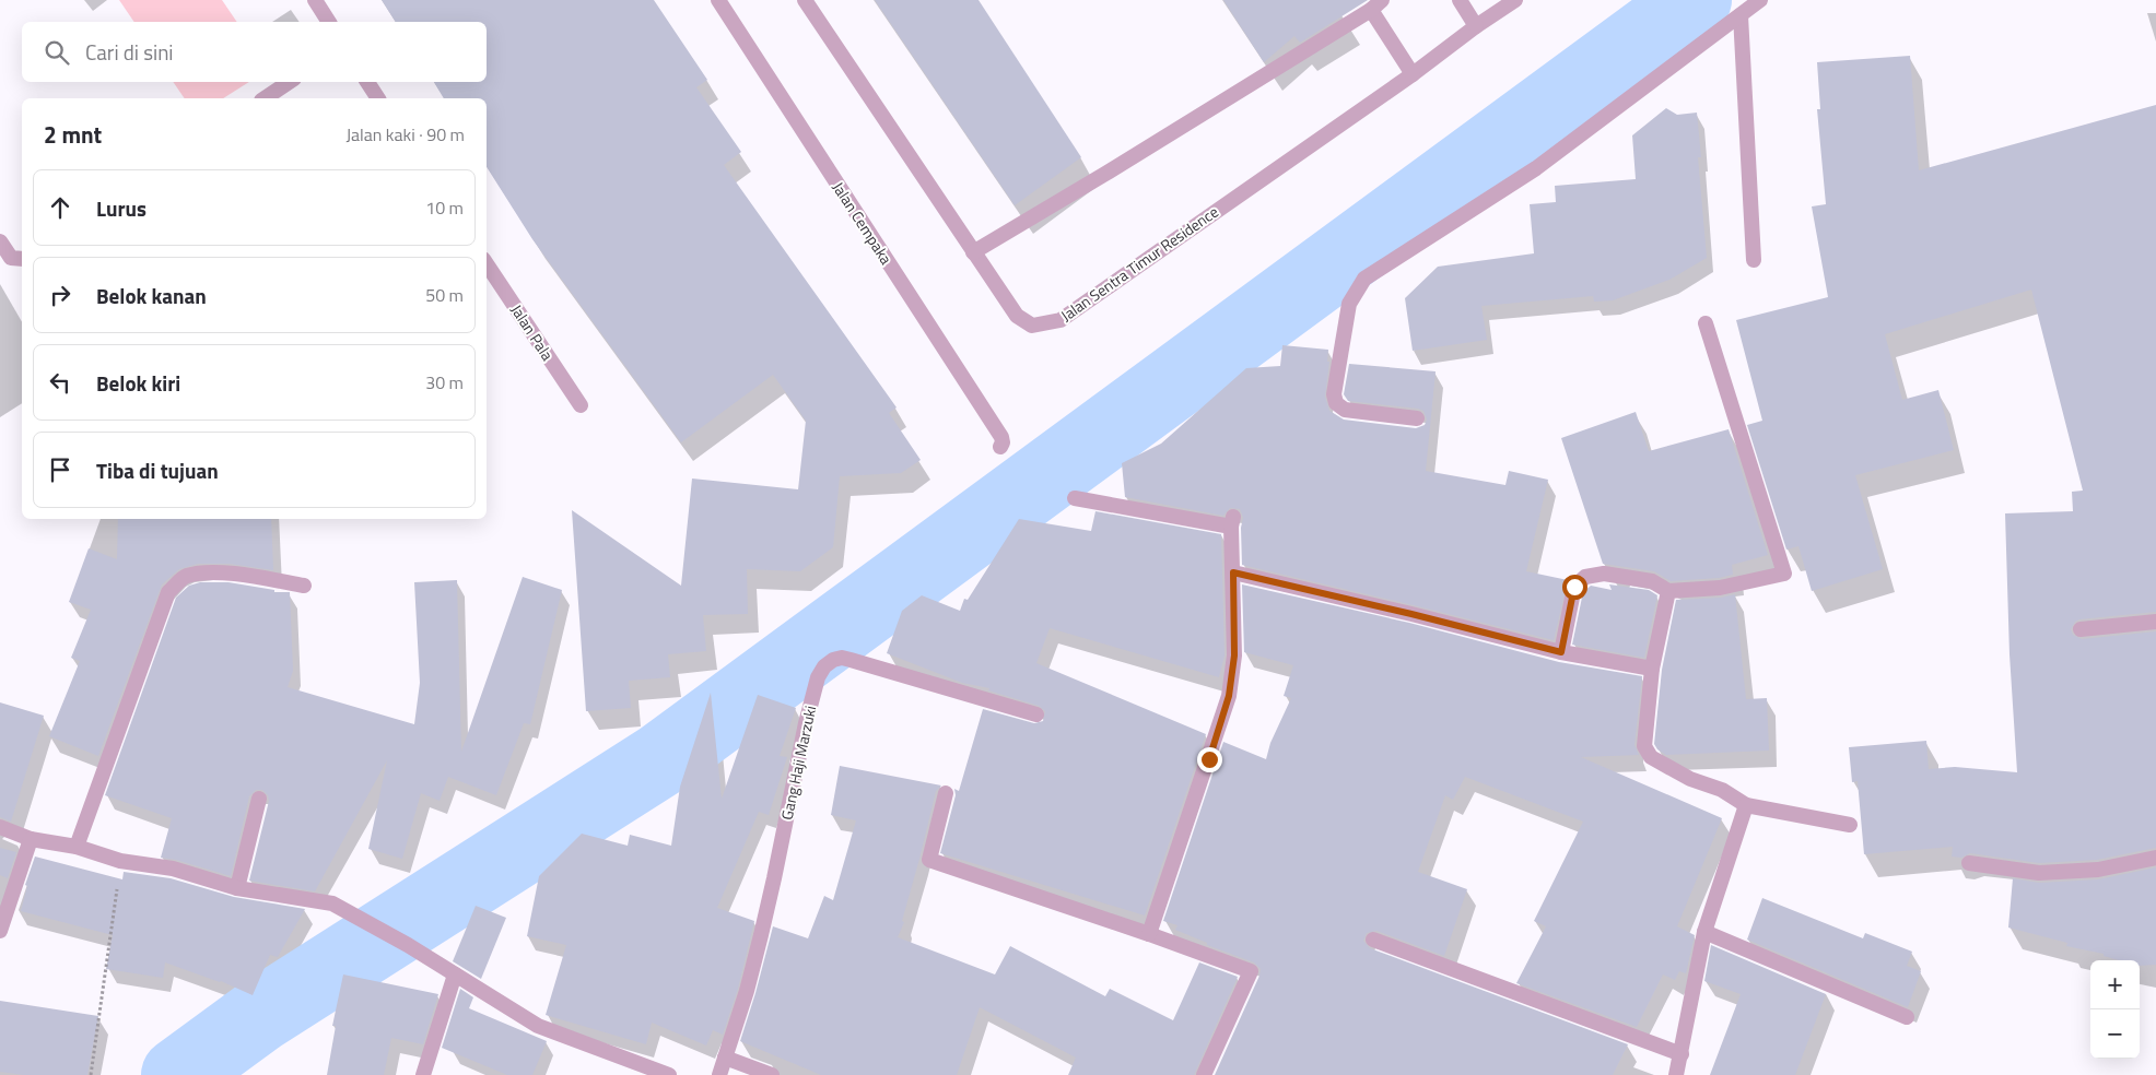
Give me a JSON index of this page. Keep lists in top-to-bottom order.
{
  "streets": {
    "street": [
      "Jalan Cempaka",
      "Jalan Sentra Timur Residence",
      "Jalan Pala",
      "Gang Haji Marzuki"
    ]
  },
  "page": {
    "search": "Cari di sini",
    "heading": ["2 mnt", "Jalan kaki · 90 m"],
    "list": [
      ["Lurus", "10 m"],
      ["Belok kanan", "50 m"],
      ["Belok kiri", "30 m"],
      "Tiba di tujuan"
    ],
    "map_buttons": ["+", "−"]
  }
}
